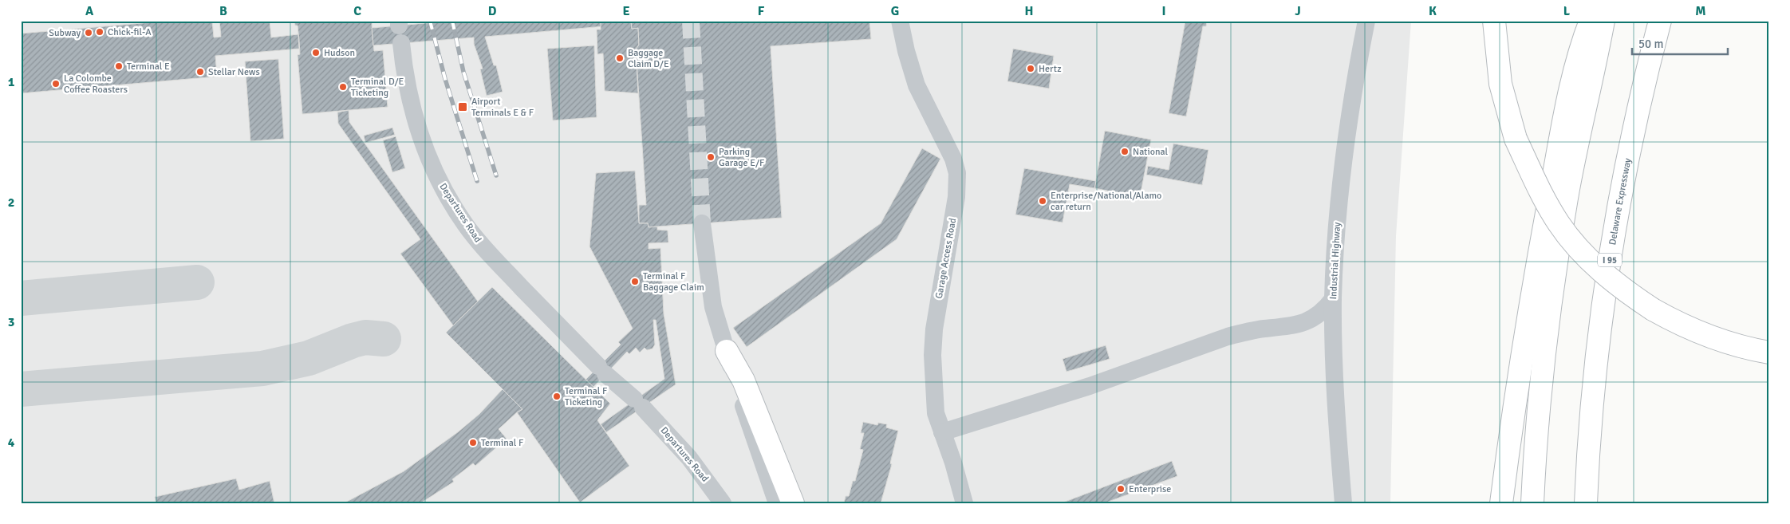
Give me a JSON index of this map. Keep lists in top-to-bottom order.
{
  "streets": {
    "highway": ["Delaware Expressway", "I 95"],
    "street": ["Departures Road", "Garage Access Road", "Industrial Highway"]
  },
  "places": {
    "other": [
      "Chick-fil-A",
      "Subway",
      "Hudson",
      "Baggage Claim D/E",
      "Terminal E",
      "Hertz",
      "Stellar News",
      "La Colombe Coffee Roasters",
      "Terminal D/E Ticketing",
      "National",
      "Parking Garage E/F",
      "Enterprise/National/Alamo car return",
      "Terminal F Baggage Claim",
      "Terminal F Ticketing",
      "Terminal F",
      "Enterprise"
    ],
    "transit": ["Airport Terminals E & F"]
  },
  "scale_bar": "50 m",
  "grid": {
    "columns": [
      "A",
      "B",
      "C",
      "D",
      "E",
      "F",
      "G",
      "H",
      "I",
      "J",
      "K",
      "L",
      "M"
    ],
    "rows": [
      "1",
      "2",
      "3",
      "4"
    ]
  }
}
